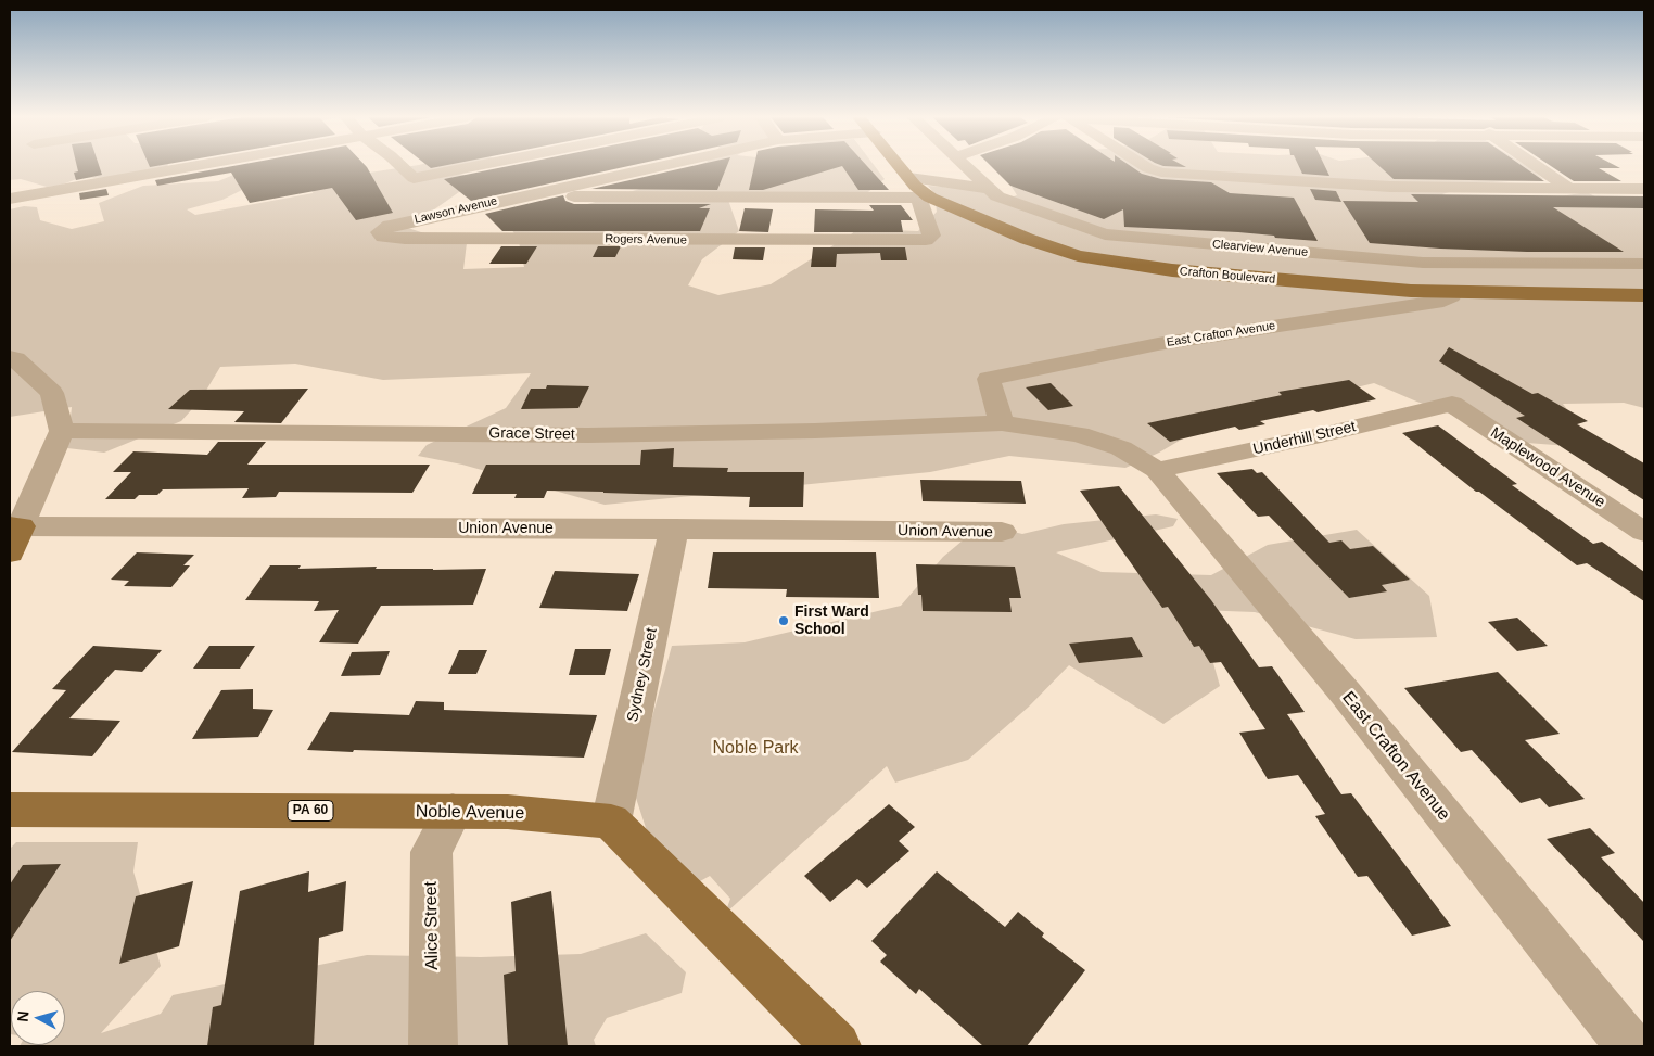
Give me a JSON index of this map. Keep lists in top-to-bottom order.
{
  "streets": {
    "main road": ["Crafton Boulevard", "PA 60", "Noble Avenue"],
    "street": [
      "Lawson Avenue",
      "Rogers Avenue",
      "Clearview Avenue",
      "East Crafton Avenue",
      "Grace Street",
      "Underhill Street",
      "Maplewood Avenue",
      "Union Avenue",
      "Sydney Street",
      "Alice Street"
    ]
  },
  "crossings": [
    ["Lawson Avenue", "Rogers Avenue"],
    ["Rogers Avenue", "Crafton Boulevard"],
    ["Crafton Boulevard", "East Crafton Avenue"],
    ["East Crafton Avenue", "Grace Street"],
    ["East Crafton Avenue", "Underhill Street"],
    ["Grace Street", "Underhill Street"],
    ["Underhill Street", "Maplewood Avenue"],
    ["Union Avenue", "Sydney Street"],
    ["Sydney Street", "Noble Avenue"],
    ["Noble Avenue", "Alice Street"]
  ],
  "parks": ["Noble Park"],
  "places": ["First Ward School"],
  "north": "left"
}
